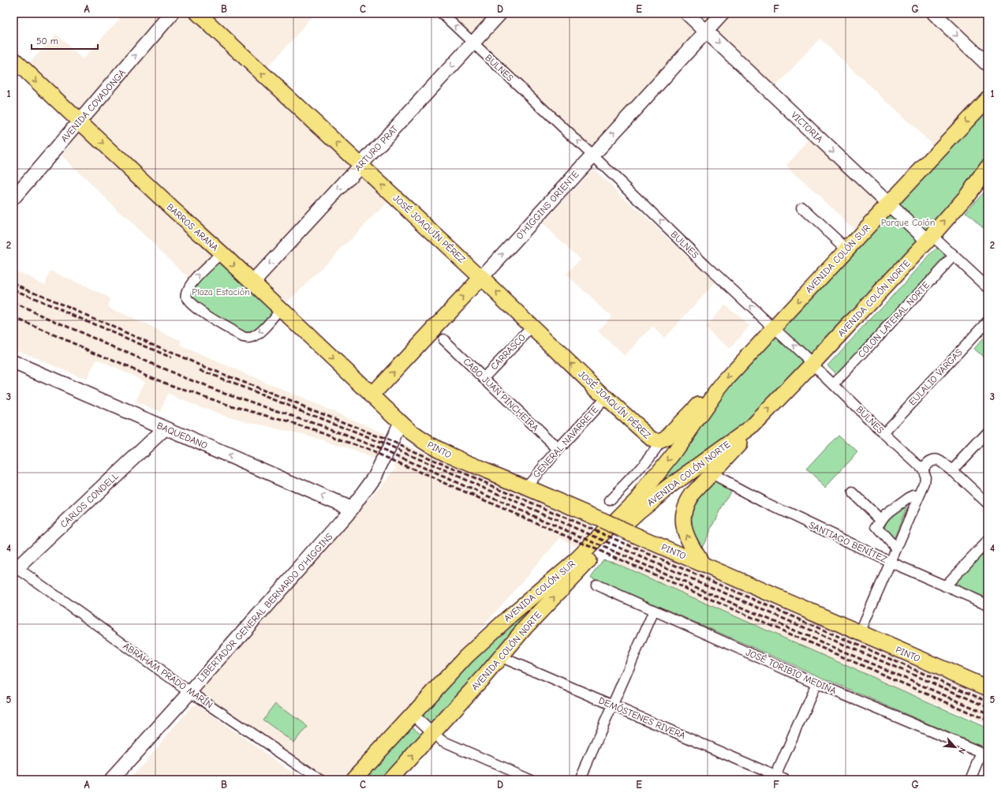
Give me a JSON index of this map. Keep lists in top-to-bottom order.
{
  "streets": {
    "main road": [
      "O'HIGGINS ORIENTE",
      "BARROS ARANA",
      "JOSÉ JOAQUÍN PÉREZ",
      "AVENIDA COLÓN SUR",
      "AVENIDA COLÓN NORTE",
      "PINTO"
    ],
    "street": [
      "BULNES",
      "AVENIDA COVADONGA",
      "VICTORIA",
      "ARTURO PRAT",
      "COLON LATERAL NORTE",
      "CARRASCO",
      "EULALIO VARGAS",
      "CABO JUAN PINCHEIRA",
      "BAQUEDANO",
      "GENERAL NAVARRETE",
      "CARLOS CONDELL",
      "SANTIAGO BENÍTEZ",
      "LIBERTADOR GENERAL BERNARDO O'HIGGINS",
      "JOSÉ TORIBIO MEDINA",
      "ABRAHAM PRADO MARÍN",
      "DEMÓSTENES RIVERA"
    ]
  },
  "crossings": [
    ["BULNES", "ARTURO PRAT"],
    ["BULNES", "O'HIGGINS ORIENTE"],
    ["BULNES", "AVENIDA COLÓN SUR"],
    ["BULNES", "AVENIDA COLÓN NORTE"],
    ["BULNES", "COLON LATERAL NORTE"],
    ["BULNES", "EULALIO VARGAS"],
    ["AVENIDA COVADONGA", "BARROS ARANA"],
    ["VICTORIA", "O'HIGGINS ORIENTE"],
    ["VICTORIA", "AVENIDA COLÓN SUR"],
    ["VICTORIA", "AVENIDA COLÓN NORTE"],
    ["ARTURO PRAT", "BARROS ARANA"],
    ["ARTURO PRAT", "JOSÉ JOAQUÍN PÉREZ"],
    ["O'HIGGINS ORIENTE", "BARROS ARANA"],
    ["O'HIGGINS ORIENTE", "JOSÉ JOAQUÍN PÉREZ"],
    ["O'HIGGINS ORIENTE", "PINTO"],
    ["BARROS ARANA", "PINTO"],
    ["JOSÉ JOAQUÍN PÉREZ", "AVENIDA COLÓN SUR"],
    ["JOSÉ JOAQUÍN PÉREZ", "CARRASCO"],
    ["JOSÉ JOAQUÍN PÉREZ", "GENERAL NAVARRETE"],
    ["AVENIDA COLÓN NORTE", "DEMÓSTENES RIVERA"],
    ["CARRASCO", "CABO JUAN PINCHEIRA"],
    ["CABO JUAN PINCHEIRA", "GENERAL NAVARRETE"],
    ["BAQUEDANO", "CARLOS CONDELL"],
    ["BAQUEDANO", "LIBERTADOR GENERAL BERNARDO O'HIGGINS"],
    ["GENERAL NAVARRETE", "PINTO"],
    ["PINTO", "LIBERTADOR GENERAL BERNARDO O'HIGGINS"],
    ["CARLOS CONDELL", "ABRAHAM PRADO MARÍN"],
    ["LIBERTADOR GENERAL BERNARDO O'HIGGINS", "ABRAHAM PRADO MARÍN"]
  ],
  "one_way": [
    "BULNES",
    "AVENIDA COVADONGA",
    "VICTORIA",
    "ARTURO PRAT",
    "O'HIGGINS ORIENTE",
    "BARROS ARANA",
    "JOSÉ JOAQUÍN PÉREZ",
    "AVENIDA COLÓN SUR",
    "AVENIDA COLÓN NORTE",
    "BAQUEDANO"
  ],
  "parks": ["Parque Colón", "Plaza Estación"],
  "scale_bar": "50 m",
  "north": "bottom right",
  "grid": {
    "columns": [
      "A",
      "B",
      "C",
      "D",
      "E",
      "F",
      "G"
    ],
    "rows": [
      "1",
      "2",
      "3",
      "4",
      "5"
    ]
  }
}
